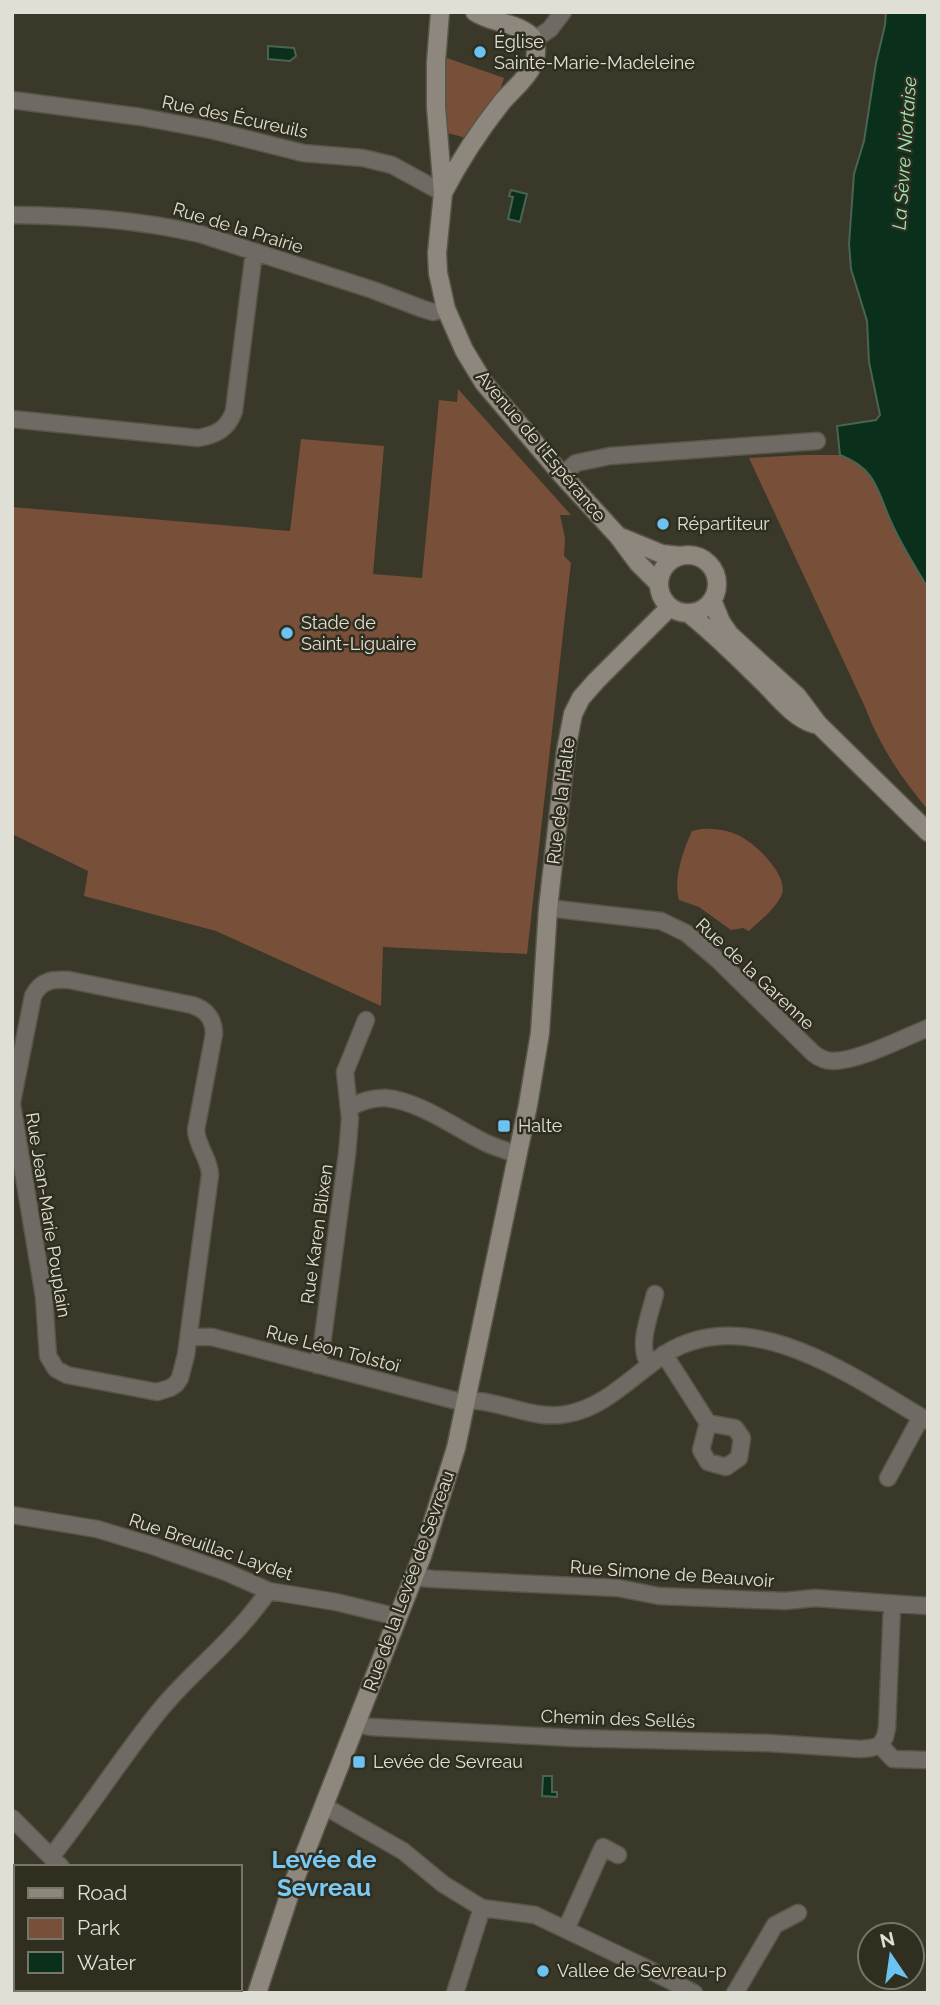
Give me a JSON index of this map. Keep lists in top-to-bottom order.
{
  "streets": {
    "street": [
      "Rue des Écureuils",
      "Rue de la Prairie",
      "Avenue de l'Espérance",
      "Rue de la Halte",
      "Rue de la Garenne",
      "Rue Jean-Marie Pouplain",
      "Rue Karen Blixen",
      "Rue Léon Tolstoï",
      "Rue Breuillac Laydet",
      "Rue Simone de Beauvoir",
      "Rue de la Levée de Sevreau",
      "Chemin des Sellés"
    ]
  },
  "crossings": [
    ["Rue des Écureuils", "Avenue de l'Espérance"],
    ["Rue de la Prairie", "Avenue de l'Espérance"],
    ["Avenue de l'Espérance", "Rue de la Halte"],
    ["Rue de la Halte", "Rue de la Garenne"],
    ["Rue de la Halte", "Rue de la Levée de Sevreau"],
    ["Rue Jean-Marie Pouplain", "Rue Léon Tolstoï"],
    ["Rue Karen Blixen", "Rue Léon Tolstoï"],
    ["Rue Léon Tolstoï", "Rue de la Levée de Sevreau"],
    ["Rue Breuillac Laydet", "Rue de la Levée de Sevreau"],
    ["Rue Simone de Beauvoir", "Rue de la Levée de Sevreau"],
    ["Rue de la Levée de Sevreau", "Chemin des Sellés"]
  ],
  "districts": ["Levée de Sevreau"],
  "water": ["La Sèvre Niortaise"],
  "places": {
    "other": [
      "Église Sainte-Marie-Madeleine",
      "Répartiteur",
      "Stade de Saint-Liguaire",
      "Vallee de Sevreau-p"
    ],
    "transit": ["Halte", "Levée de Sevreau"]
  },
  "legend": ["Road", "Park", "Water"],
  "north": "top"
}
